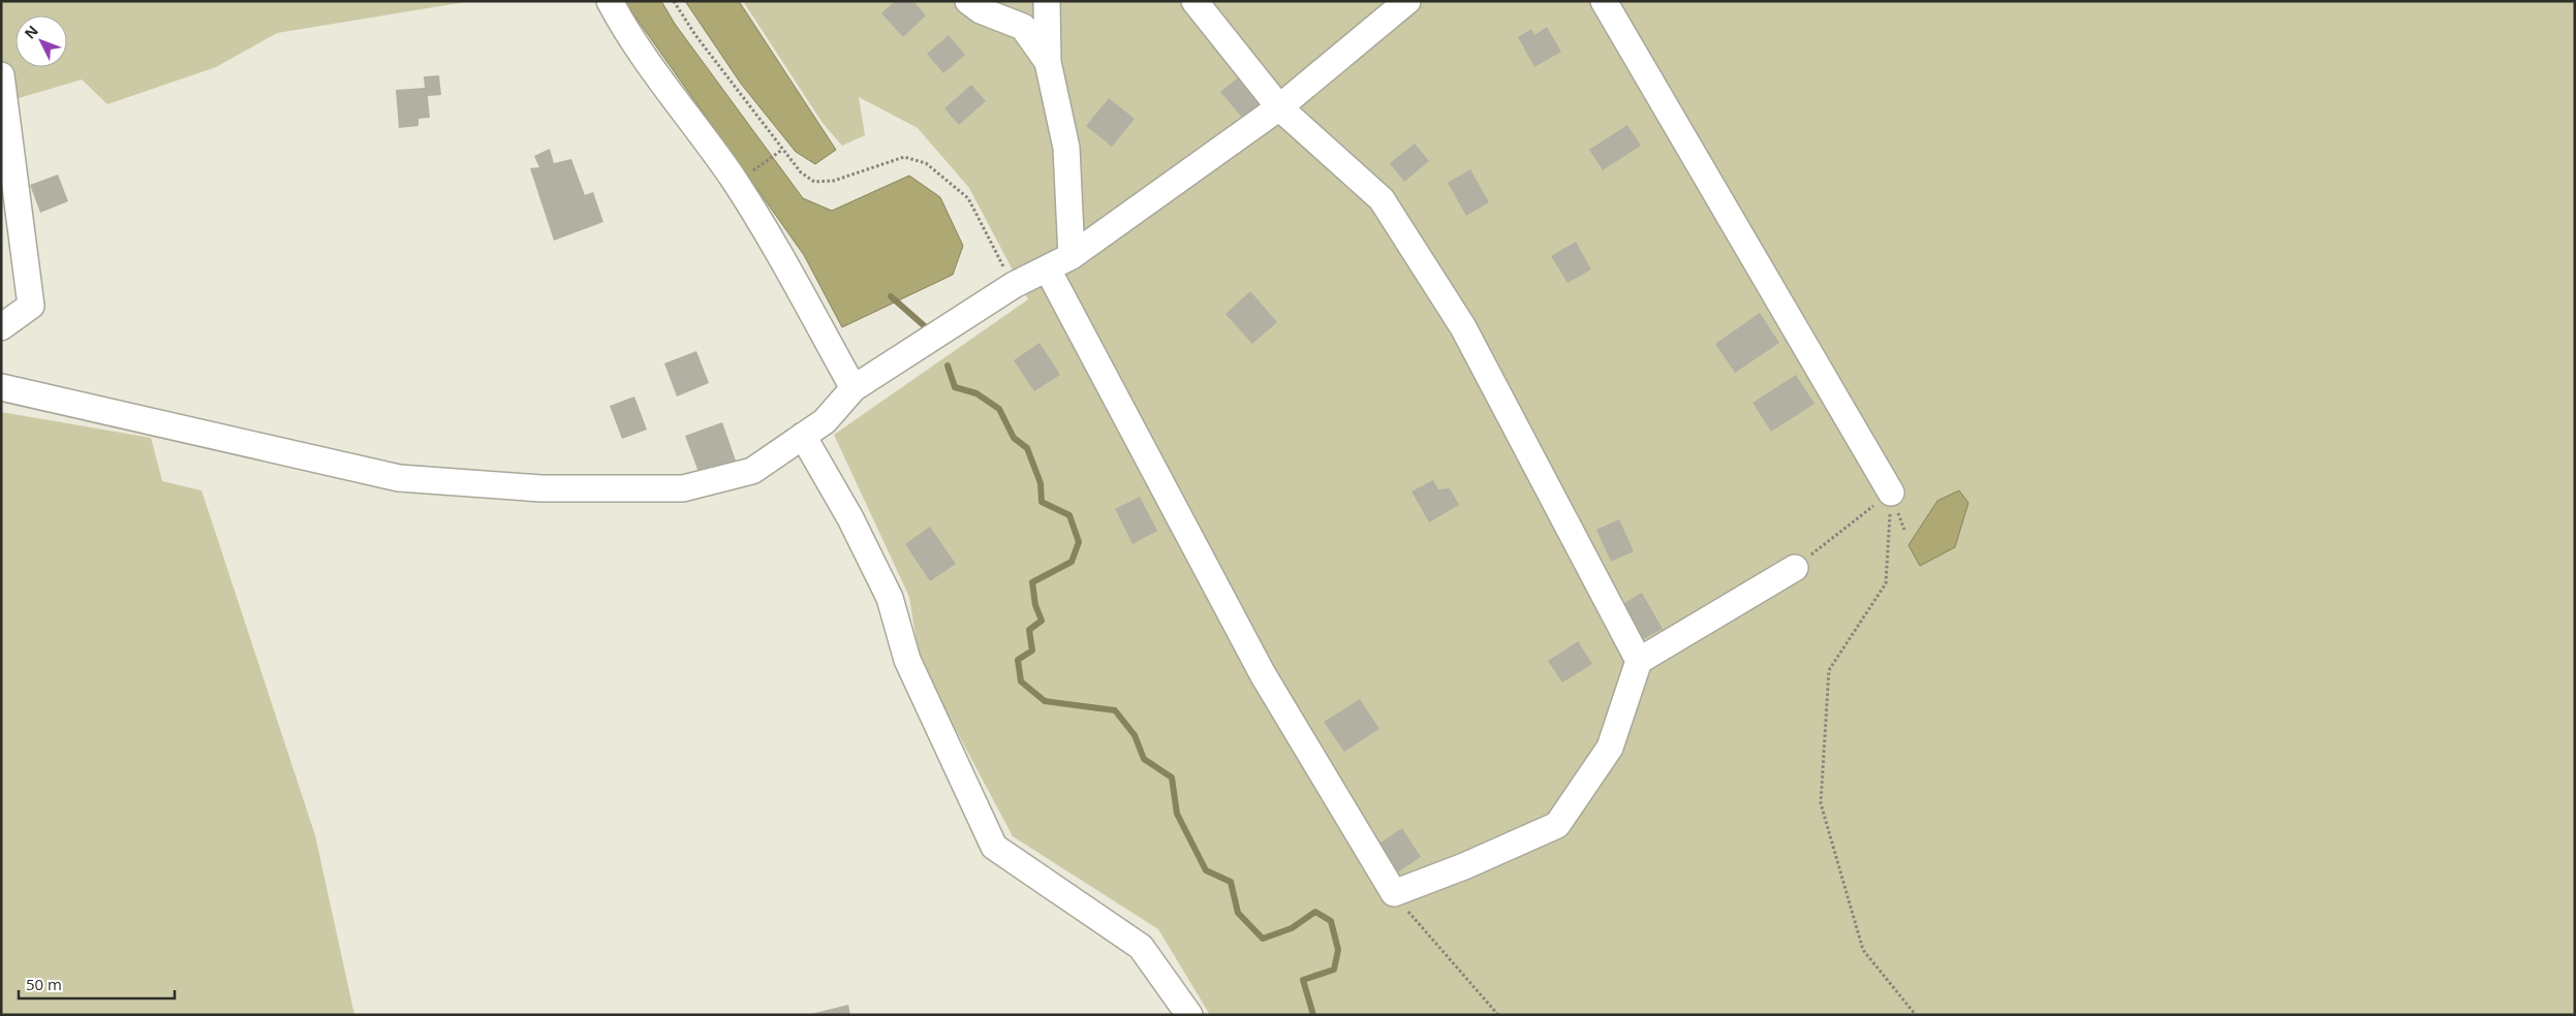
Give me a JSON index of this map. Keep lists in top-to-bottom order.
{
  "scale_bar": "50 m",
  "north": "top left"
}
